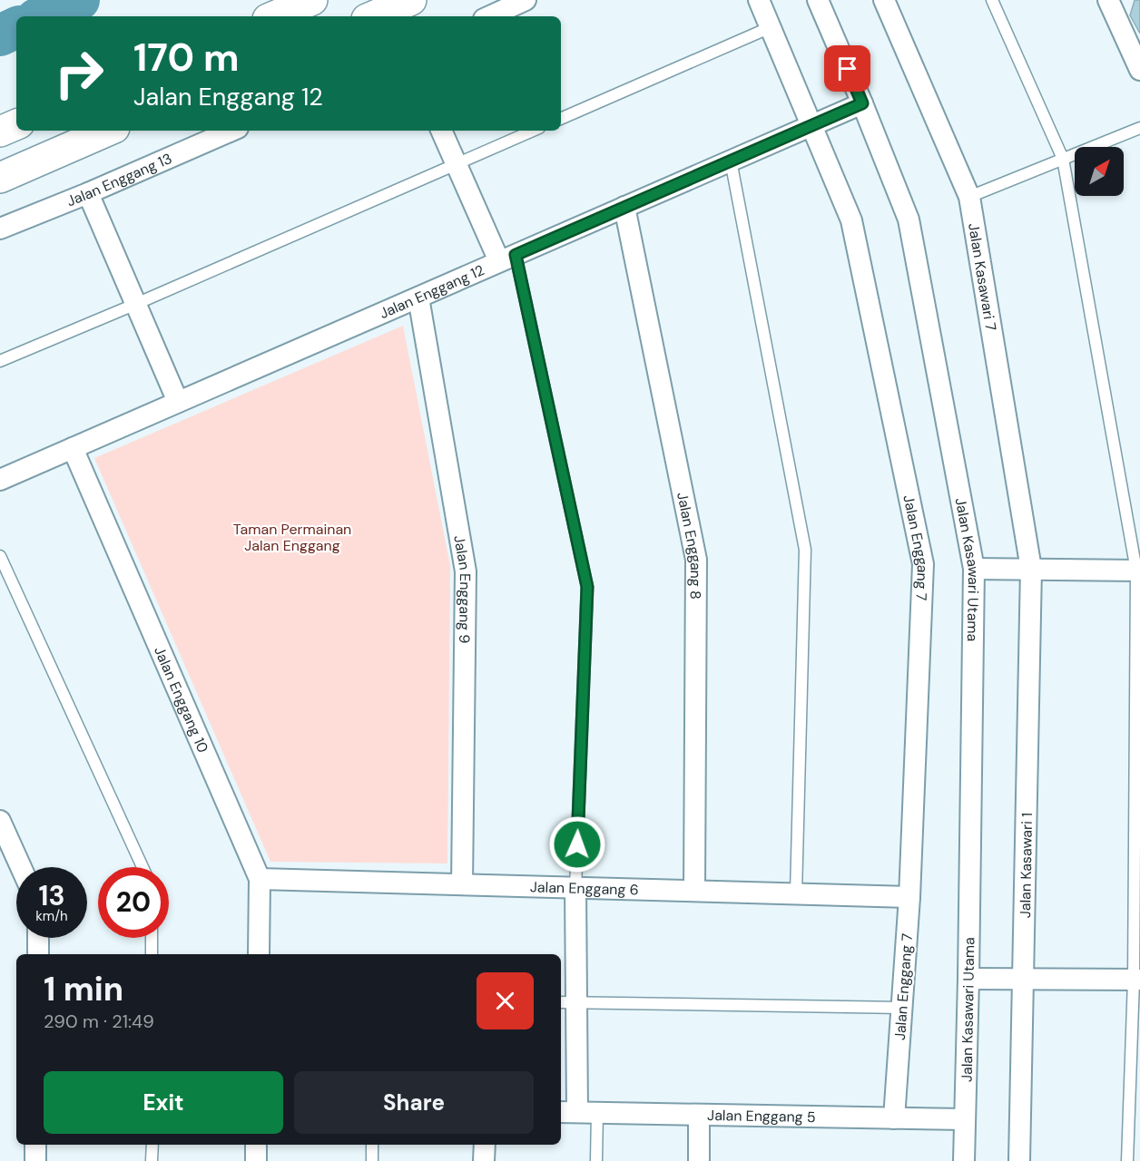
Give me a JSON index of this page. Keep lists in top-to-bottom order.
{
  "streets": {
    "street": [
      "Jalan Enggang 13",
      "Jalan Kasawari 7",
      "Jalan Enggang 12",
      "Jalan Enggang 8",
      "Jalan Enggang 7",
      "Jalan Kasawari Utama",
      "Jalan Enggang 9",
      "Jalan Enggang 10",
      "Jalan Kasawari 1",
      "Jalan Enggang 6",
      "Jalan Enggang 5"
    ]
  },
  "crossings": [
    ["Jalan Kasawari 7", "Jalan Kasawari 1"],
    ["Jalan Enggang 12", "Jalan Enggang 8"],
    ["Jalan Enggang 12", "Jalan Enggang 7"],
    ["Jalan Enggang 12", "Jalan Kasawari Utama"],
    ["Jalan Enggang 12", "Jalan Enggang 9"],
    ["Jalan Enggang 12", "Jalan Enggang 10"],
    ["Jalan Enggang 8", "Jalan Enggang 6"],
    ["Jalan Enggang 7", "Jalan Enggang 6"],
    ["Jalan Enggang 7", "Jalan Enggang 5"],
    ["Jalan Kasawari Utama", "Jalan Enggang 5"],
    ["Jalan Enggang 9", "Jalan Enggang 6"],
    ["Jalan Enggang 10", "Jalan Enggang 6"]
  ],
  "parks": ["Taman Permainan Jalan Enggang"],
  "north": "top right",
  "page": {
    "turn": ["170 m", "Jalan Enggang 12"],
    "speed": "13 km/h",
    "limit": "20",
    "heading": ["1 min", "290 m · 21:49"],
    "buttons": ["Exit", "Share"]
  }
}
